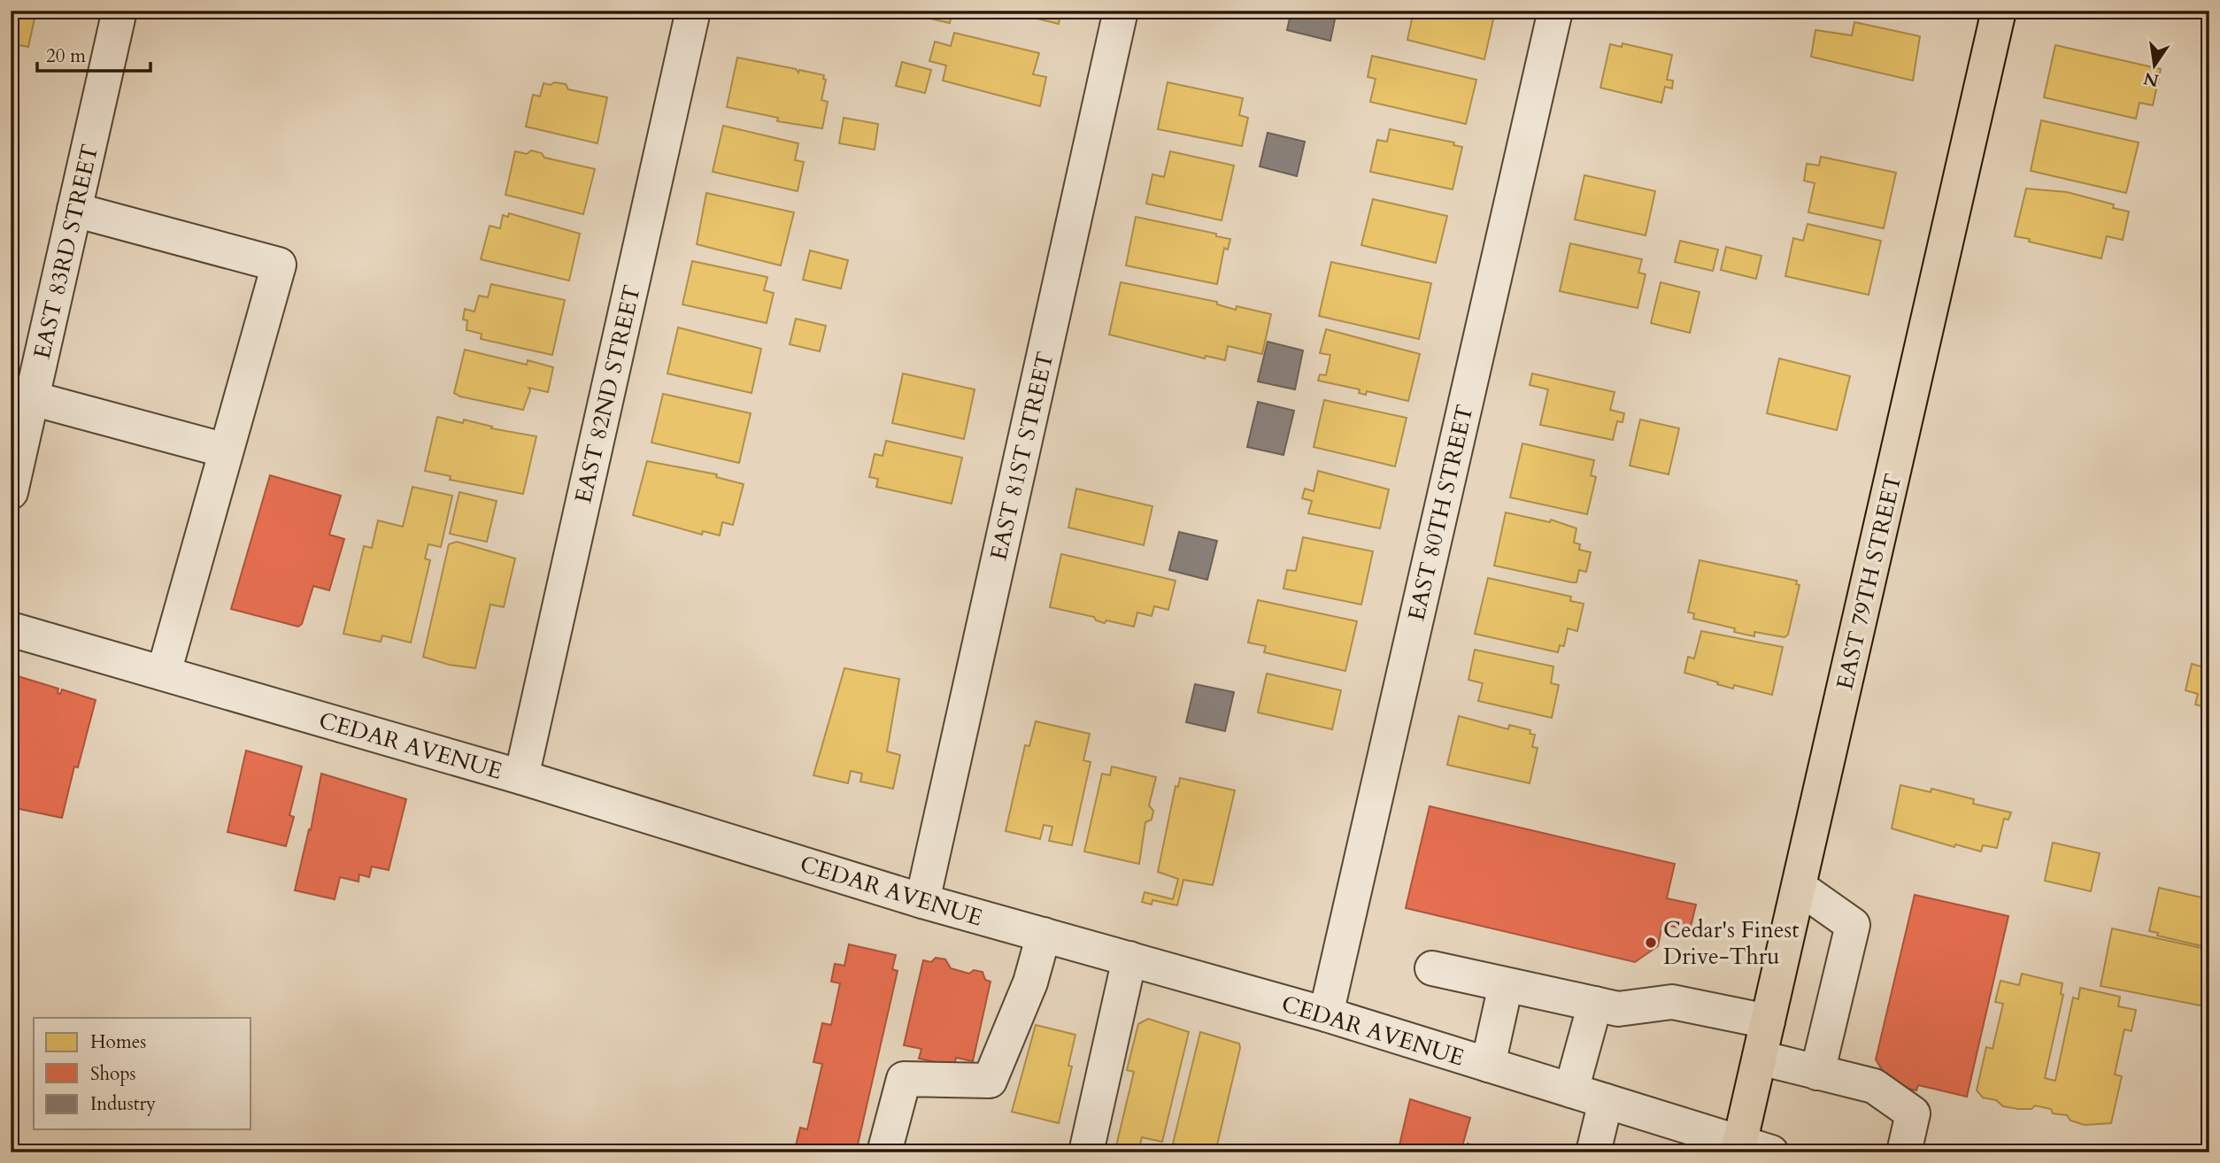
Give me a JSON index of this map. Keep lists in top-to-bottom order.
{
  "streets": {
    "main road": ["EAST 79TH STREET"],
    "street": [
      "EAST 83RD STREET",
      "EAST 82ND STREET",
      "EAST 81ST STREET",
      "EAST 80TH STREET",
      "CEDAR AVENUE"
    ]
  },
  "crossings": [
    ["EAST 82ND STREET", "CEDAR AVENUE"],
    ["EAST 81ST STREET", "CEDAR AVENUE"],
    ["EAST 80TH STREET", "CEDAR AVENUE"],
    ["EAST 79TH STREET", "CEDAR AVENUE"]
  ],
  "places": ["Cedar's Finest Drive-Thru"],
  "legend": ["Homes", "Shops", "Industry"],
  "scale_bar": "20 m",
  "north": "bottom"
}
